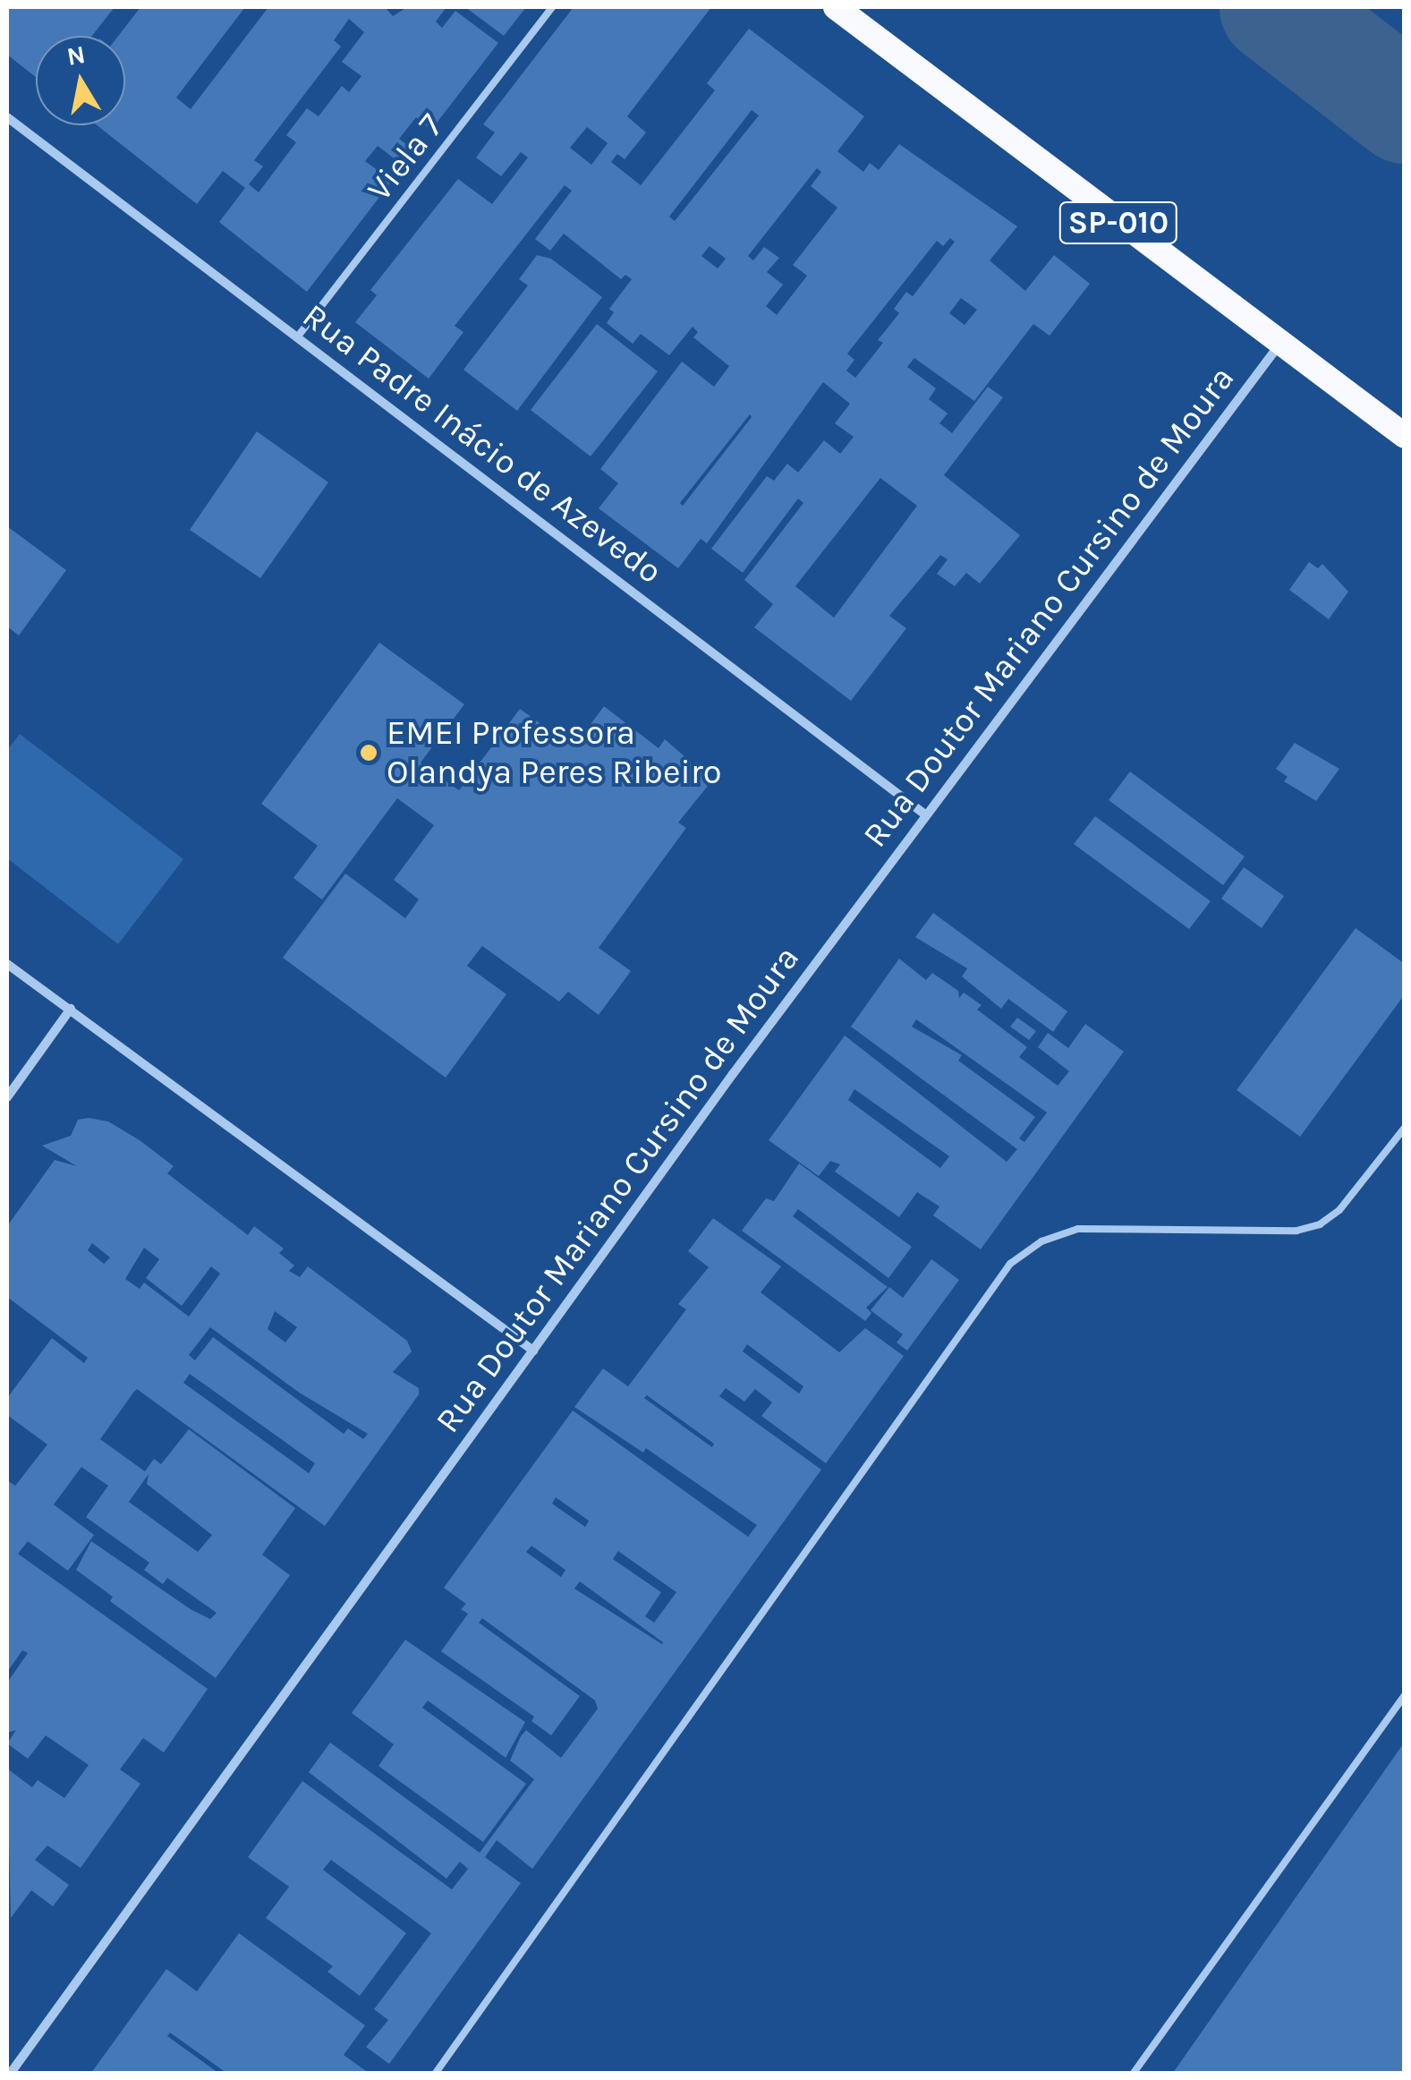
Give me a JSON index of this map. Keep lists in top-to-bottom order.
{
  "streets": {
    "highway": ["SP-010"],
    "street": ["Rua Padre Inácio de Azevedo", "Rua Doutor Mariano Cursino de Moura"],
    "lane": ["Viela 7"]
  },
  "crossings": [
    ["Viela 7", "Rua Padre Inácio de Azevedo"],
    ["SP-010", "Rua Doutor Mariano Cursino de Moura"],
    ["Rua Padre Inácio de Azevedo", "Rua Doutor Mariano Cursino de Moura"]
  ],
  "places": ["EMEI Professora Olandya Peres Ribeiro"],
  "north": "top"
}
